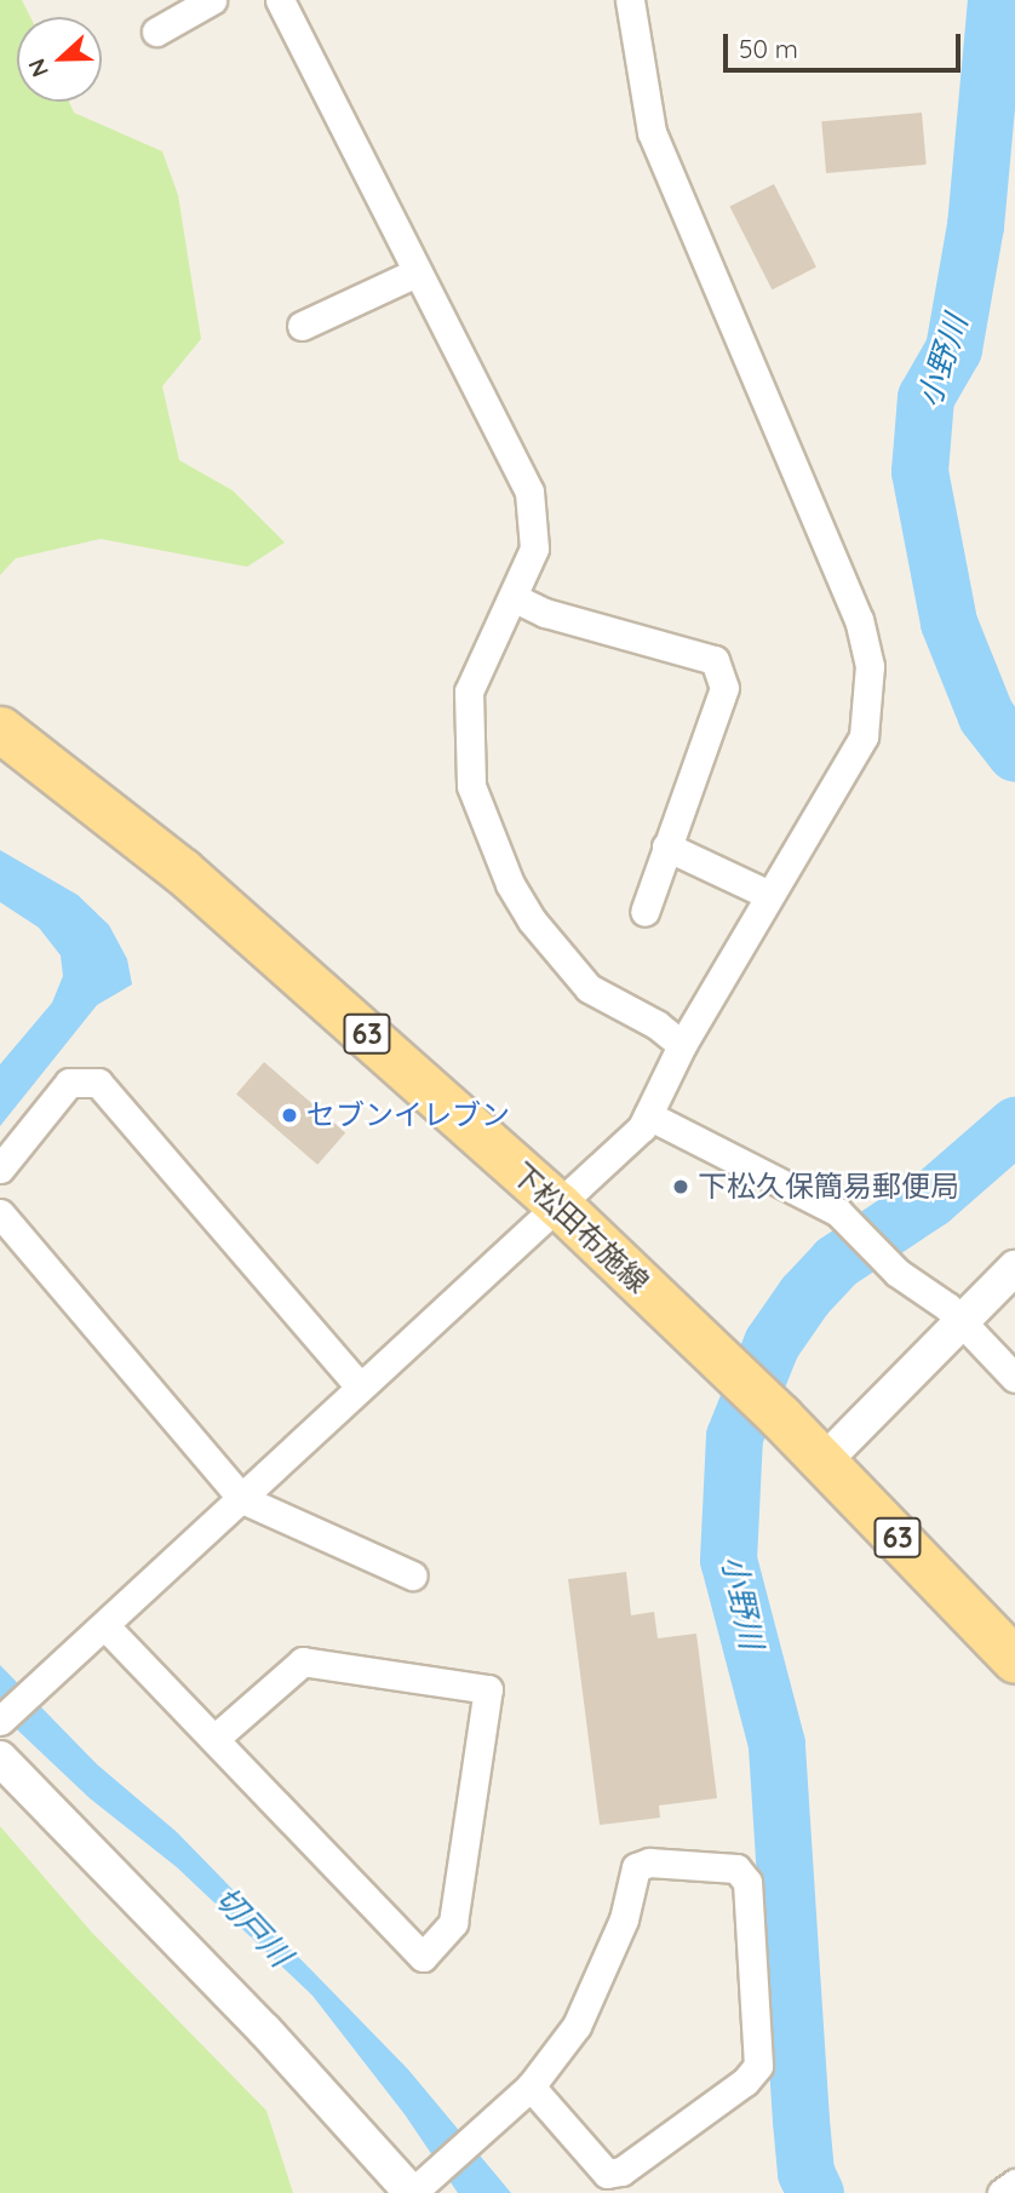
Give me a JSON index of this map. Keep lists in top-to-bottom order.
{
  "streets": {
    "main road": ["63", "下松田布施線"]
  },
  "water": ["小野川", "切戸川"],
  "places": ["セブンイレブン", "下松久保簡易郵便局"],
  "scale_bar": "50 m",
  "north": "left"
}
